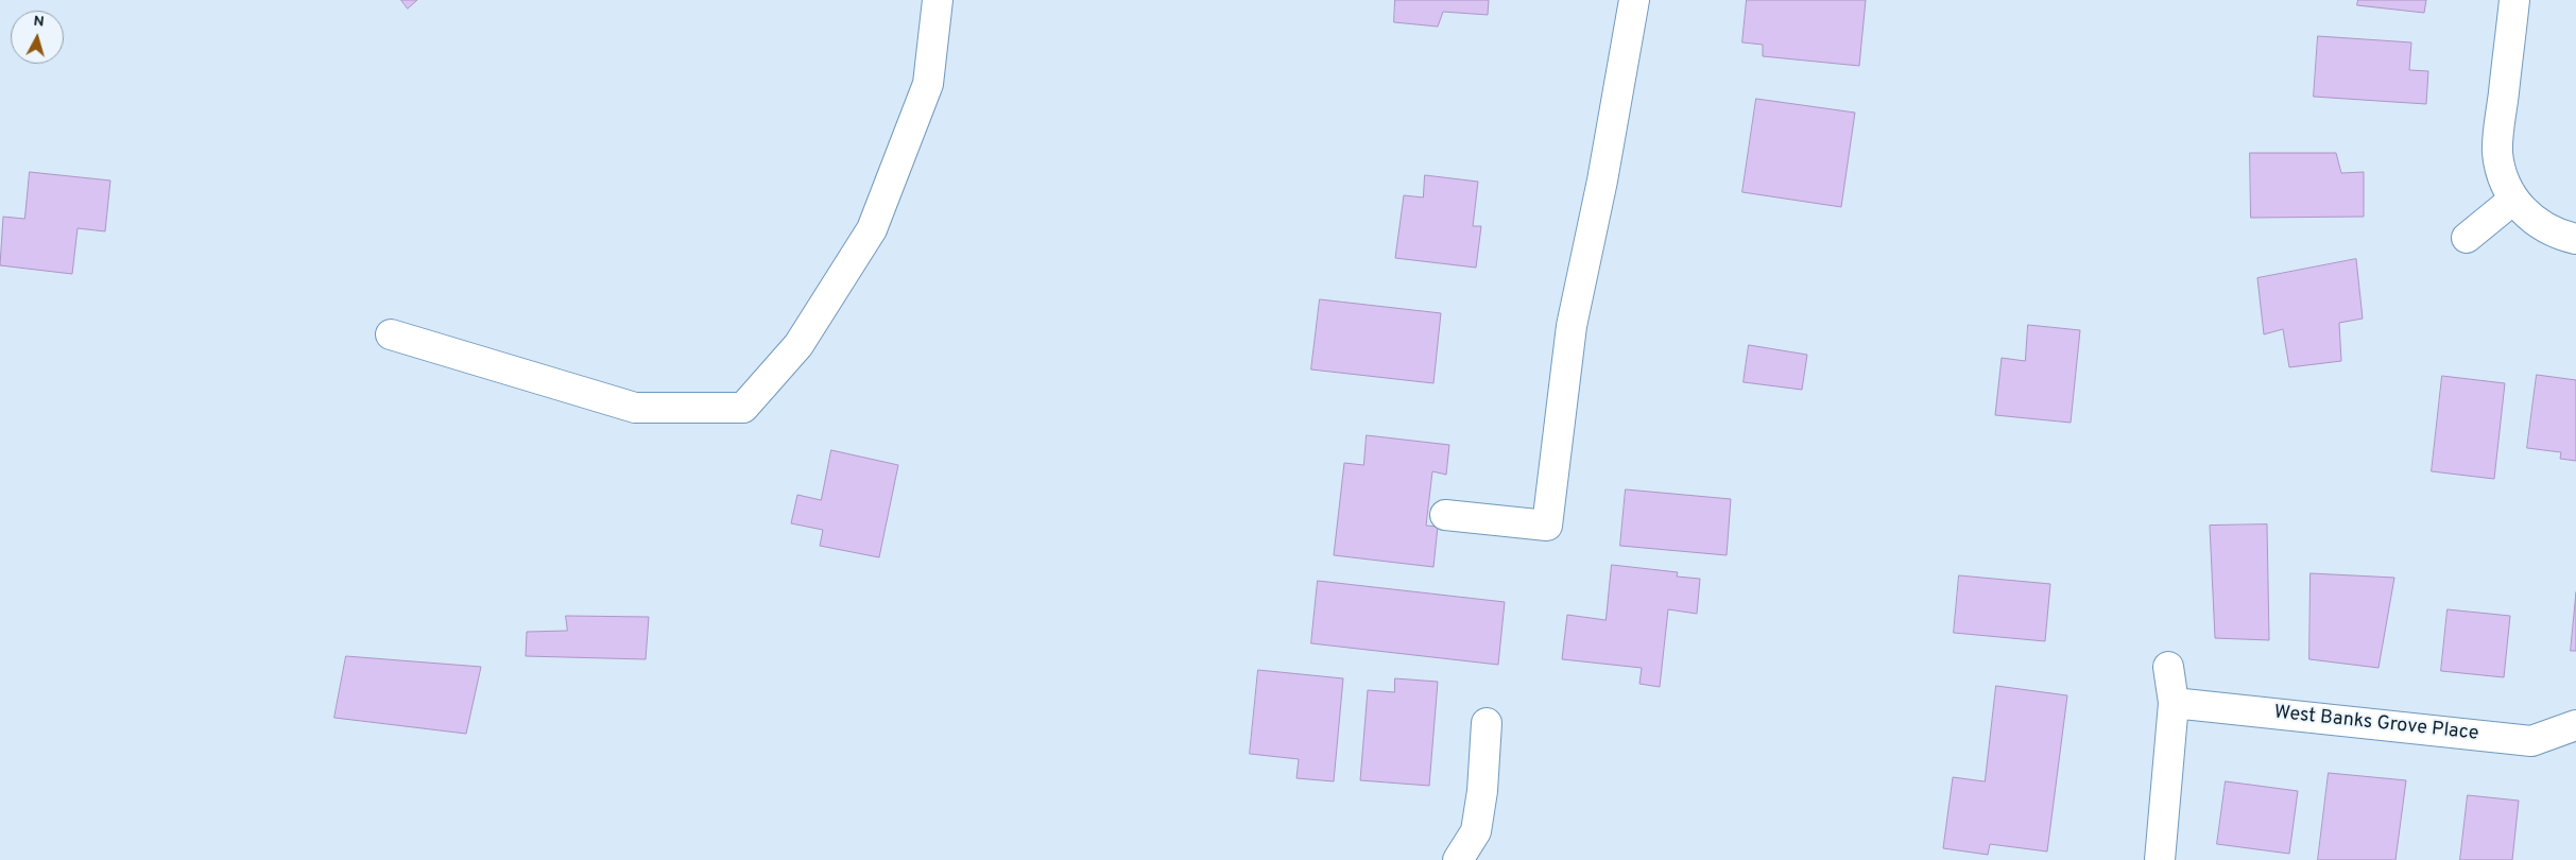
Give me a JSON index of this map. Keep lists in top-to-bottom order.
{
  "streets": {
    "street": ["West Banks Grove Place"]
  },
  "north": "top"
}
